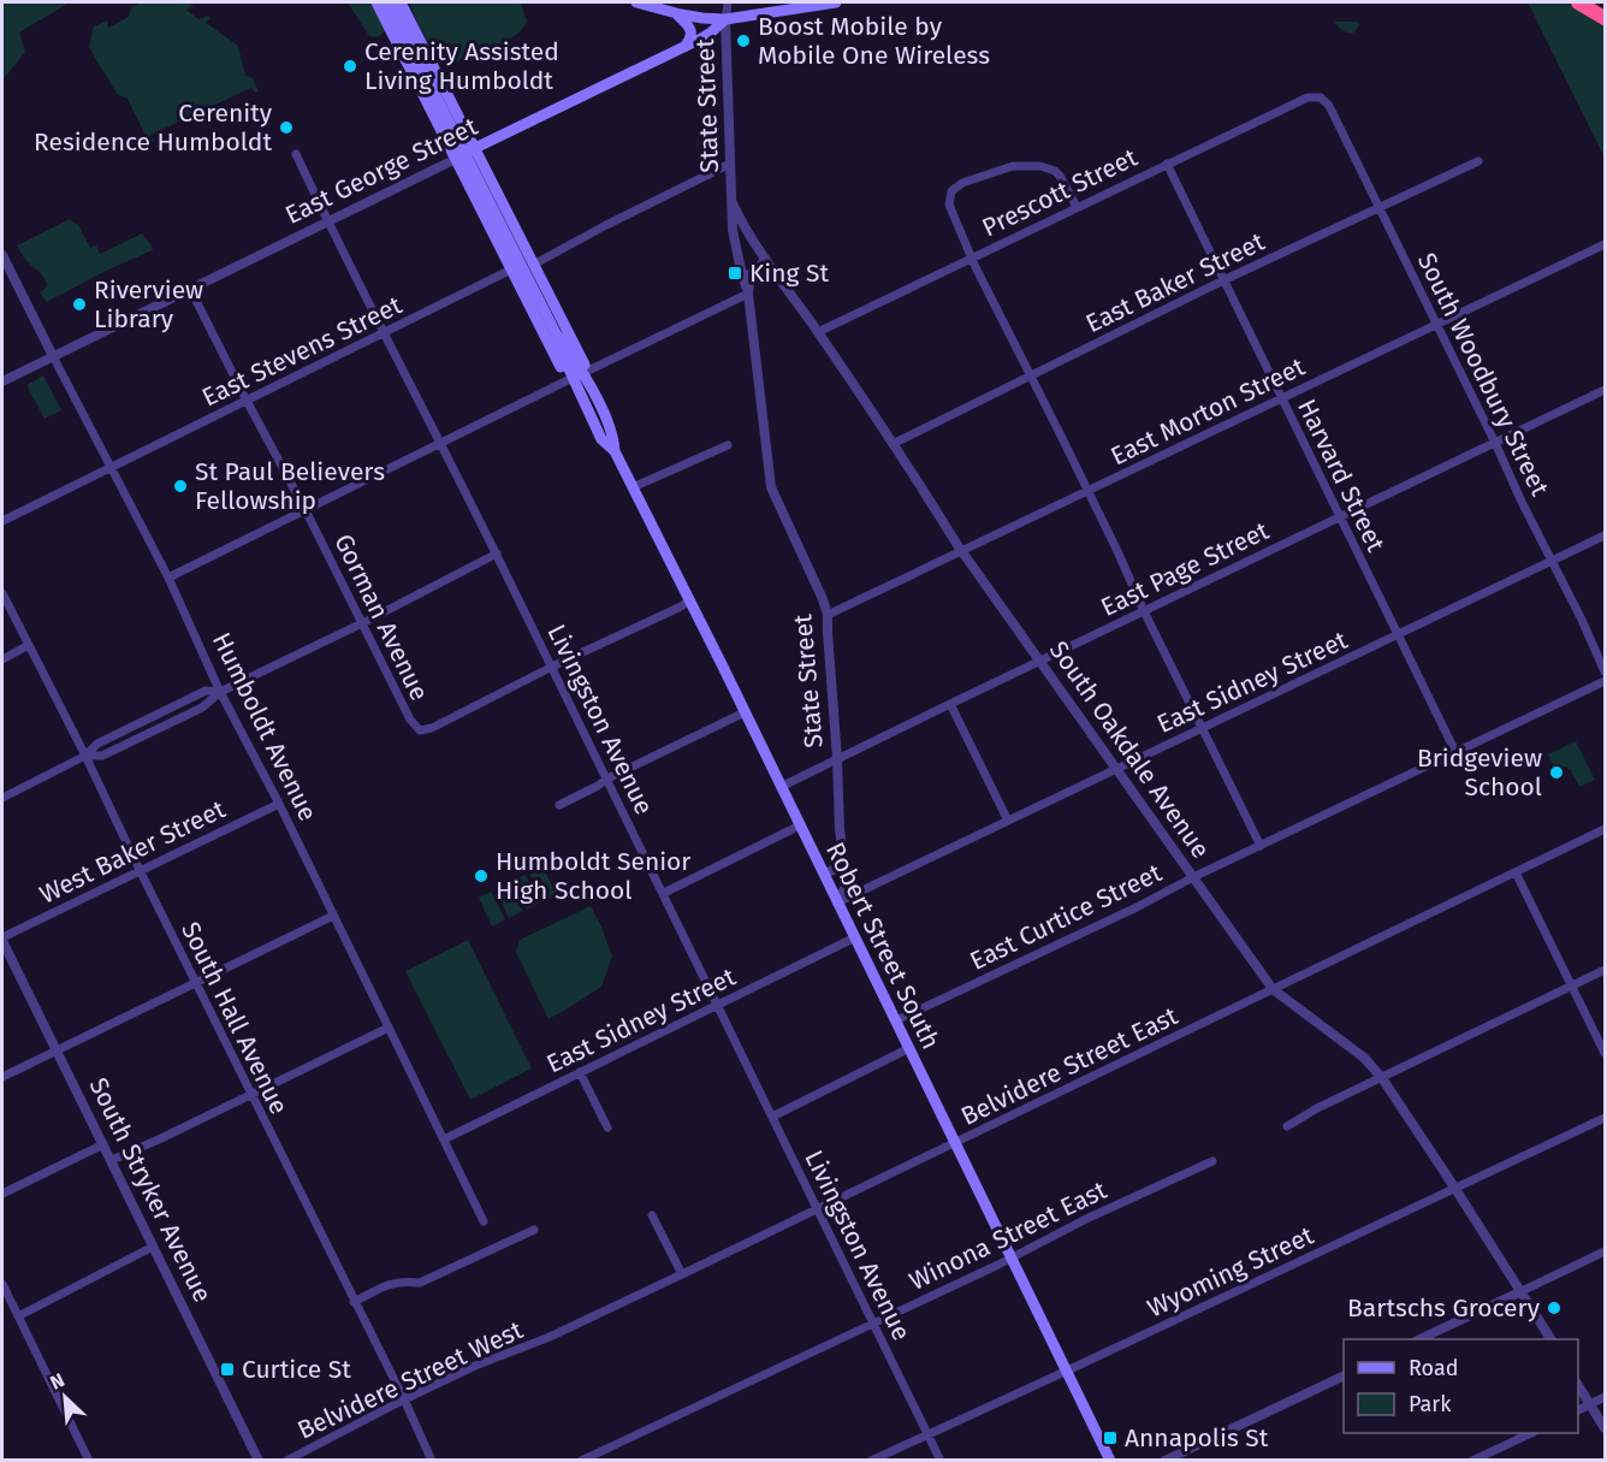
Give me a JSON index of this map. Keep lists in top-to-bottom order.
{
  "streets": {
    "main road": ["East George Street", "Robert Street South"],
    "street": [
      "State Street",
      "Prescott Street",
      "East Baker Street",
      "East Stevens Street",
      "South Woodbury Street",
      "East Morton Street",
      "Harvard Street",
      "East Page Street",
      "Gorman Avenue",
      "East Sidney Street",
      "Livingston Avenue",
      "Humboldt Avenue",
      "South Oakdale Avenue",
      "West Baker Street",
      "East Curtice Street",
      "South Hall Avenue",
      "Belvidere Street East",
      "South Stryker Avenue",
      "Winona Street East",
      "Wyoming Street",
      "Belvidere Street West"
    ]
  },
  "crossings": [
    ["State Street", "East George Street"],
    ["State Street", "East Morton Street"],
    ["State Street", "East Page Street"],
    ["State Street", "East Sidney Street"],
    ["State Street", "South Oakdale Avenue"],
    ["State Street", "Robert Street South"],
    ["East George Street", "Gorman Avenue"],
    ["East George Street", "Livingston Avenue"],
    ["East George Street", "Humboldt Avenue"],
    ["Prescott Street", "South Woodbury Street"],
    ["Prescott Street", "Harvard Street"],
    ["Prescott Street", "South Oakdale Avenue"],
    ["East Baker Street", "South Woodbury Street"],
    ["East Baker Street", "Harvard Street"],
    ["East Baker Street", "South Oakdale Avenue"],
    ["East Stevens Street", "Gorman Avenue"],
    ["East Stevens Street", "Livingston Avenue"],
    ["East Stevens Street", "Humboldt Avenue"],
    ["South Woodbury Street", "East Morton Street"],
    ["South Woodbury Street", "East Page Street"],
    ["South Woodbury Street", "East Sidney Street"],
    ["East Morton Street", "Harvard Street"],
    ["East Morton Street", "South Oakdale Avenue"],
    ["Harvard Street", "East Page Street"],
    ["Harvard Street", "East Sidney Street"],
    ["Harvard Street", "East Curtice Street"],
    ["East Page Street", "South Oakdale Avenue"],
    ["East Page Street", "Robert Street South"],
    ["Gorman Avenue", "Livingston Avenue"],
    ["East Sidney Street", "Livingston Avenue"],
    ["East Sidney Street", "Humboldt Avenue"],
    ["East Sidney Street", "South Oakdale Avenue"],
    ["East Sidney Street", "Robert Street South"],
    ["Livingston Avenue", "Belvidere Street East"],
    ["Livingston Avenue", "Winona Street East"],
    ["Livingston Avenue", "Wyoming Street"],
    ["Humboldt Avenue", "West Baker Street"],
    ["South Oakdale Avenue", "East Curtice Street"],
    ["South Oakdale Avenue", "Belvidere Street East"],
    ["South Oakdale Avenue", "Wyoming Street"],
    ["West Baker Street", "South Hall Avenue"],
    ["West Baker Street", "South Stryker Avenue"],
    ["East Curtice Street", "Robert Street South"],
    ["Robert Street South", "Belvidere Street East"],
    ["Robert Street South", "Winona Street East"],
    ["Robert Street South", "Wyoming Street"],
    ["South Hall Avenue", "Belvidere Street West"],
    ["Belvidere Street East", "Belvidere Street West"]
  ],
  "places": {
    "other": [
      "Boost Mobile by Mobile One Wireless",
      "Cerenity Assisted Living Humboldt",
      "Cerenity Residence Humboldt",
      "Riverview Library",
      "St Paul Believers Fellowship",
      "Bridgeview School",
      "Humboldt Senior High School",
      "Bartschs Grocery"
    ],
    "transit": ["King St", "Curtice St", "Annapolis St"]
  },
  "legend": ["Road", "Park"],
  "north": "top left"
}
